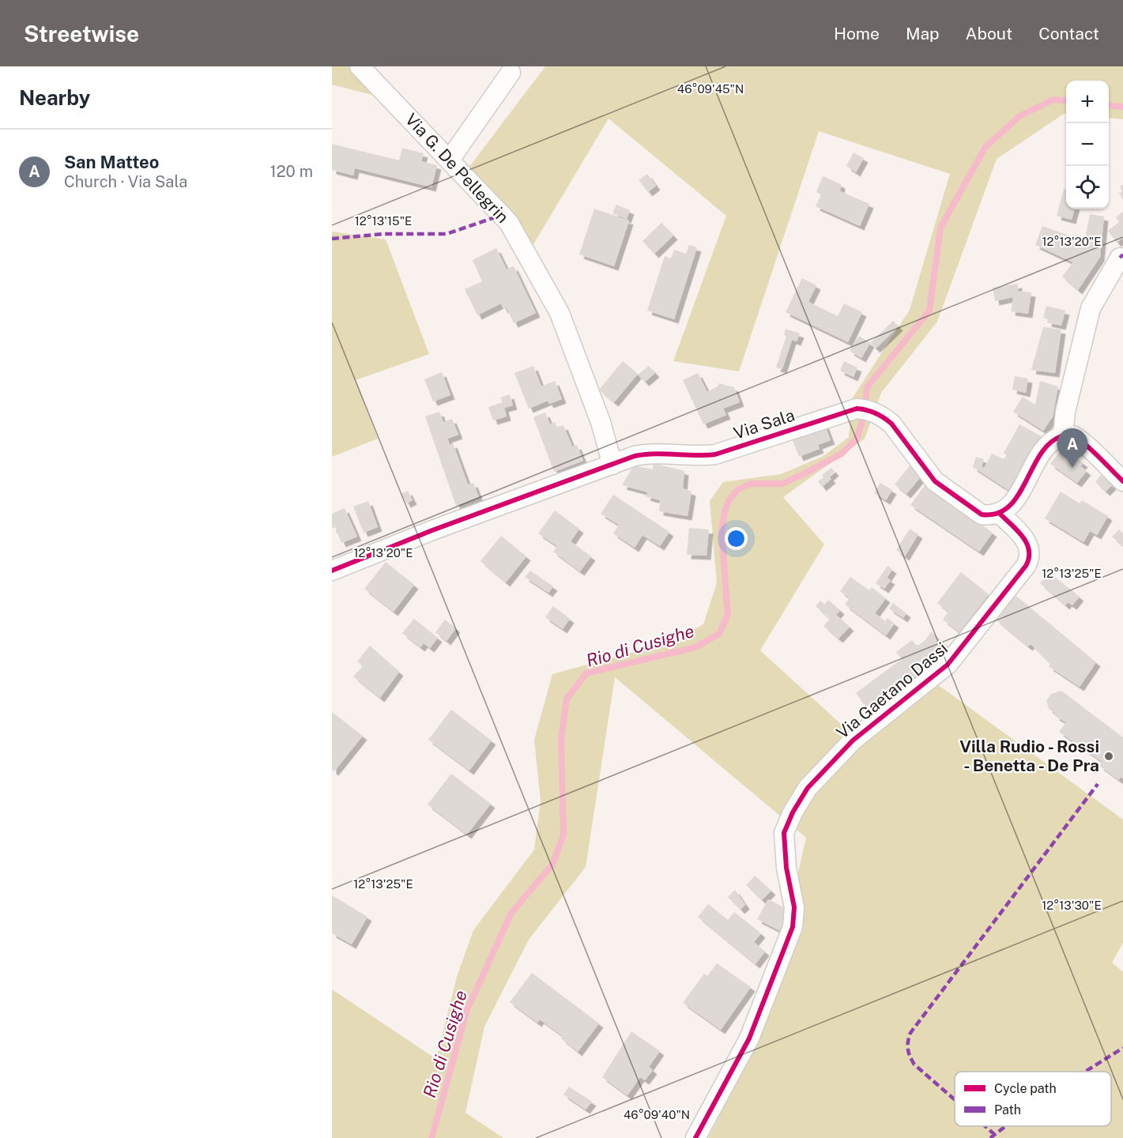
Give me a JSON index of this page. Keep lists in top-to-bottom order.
{
  "streets": {
    "street": ["Via G. De Pellegrin", "Via Sala", "Via Gaetano Dassi"]
  },
  "crossings": [
    ["Via G. De Pellegrin", "Via Sala"],
    ["Via Sala", "Via Gaetano Dassi"]
  ],
  "water": ["Rio di Cusighe"],
  "places": ["Villa Rudio - Rossi - Benetta - De Pra"],
  "legend": ["Cycle path", "Path"],
  "page": {
    "header": "Streetwise",
    "nav": [
      "Home",
      "Map",
      "About",
      "Contact"
    ],
    "heading": "Nearby",
    "map_buttons": ["+", "−"],
    "list": [
      {
        "mark": "A",
        "name": "San Matteo",
        "note": "Church · Via Sala",
        "value": "120 m"
      }
    ],
    "pins": "A"
  },
  "coordinates": [
    "46°09'45\"N",
    "12°13'15\"E",
    "12°13'20\"E",
    "12°13'25\"E",
    "12°13'30\"E",
    "46°09'40\"N"
  ]
}
